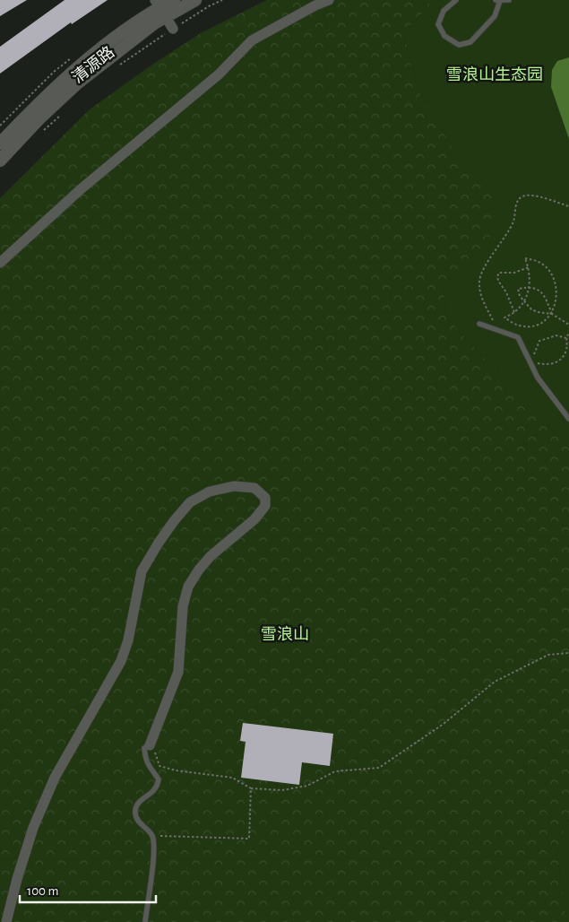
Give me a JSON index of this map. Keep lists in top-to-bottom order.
{
  "streets": {
    "street": ["清源路"]
  },
  "parks": ["雪浪山生态园", "雪浪山"],
  "scale_bar": "100 m"
}
